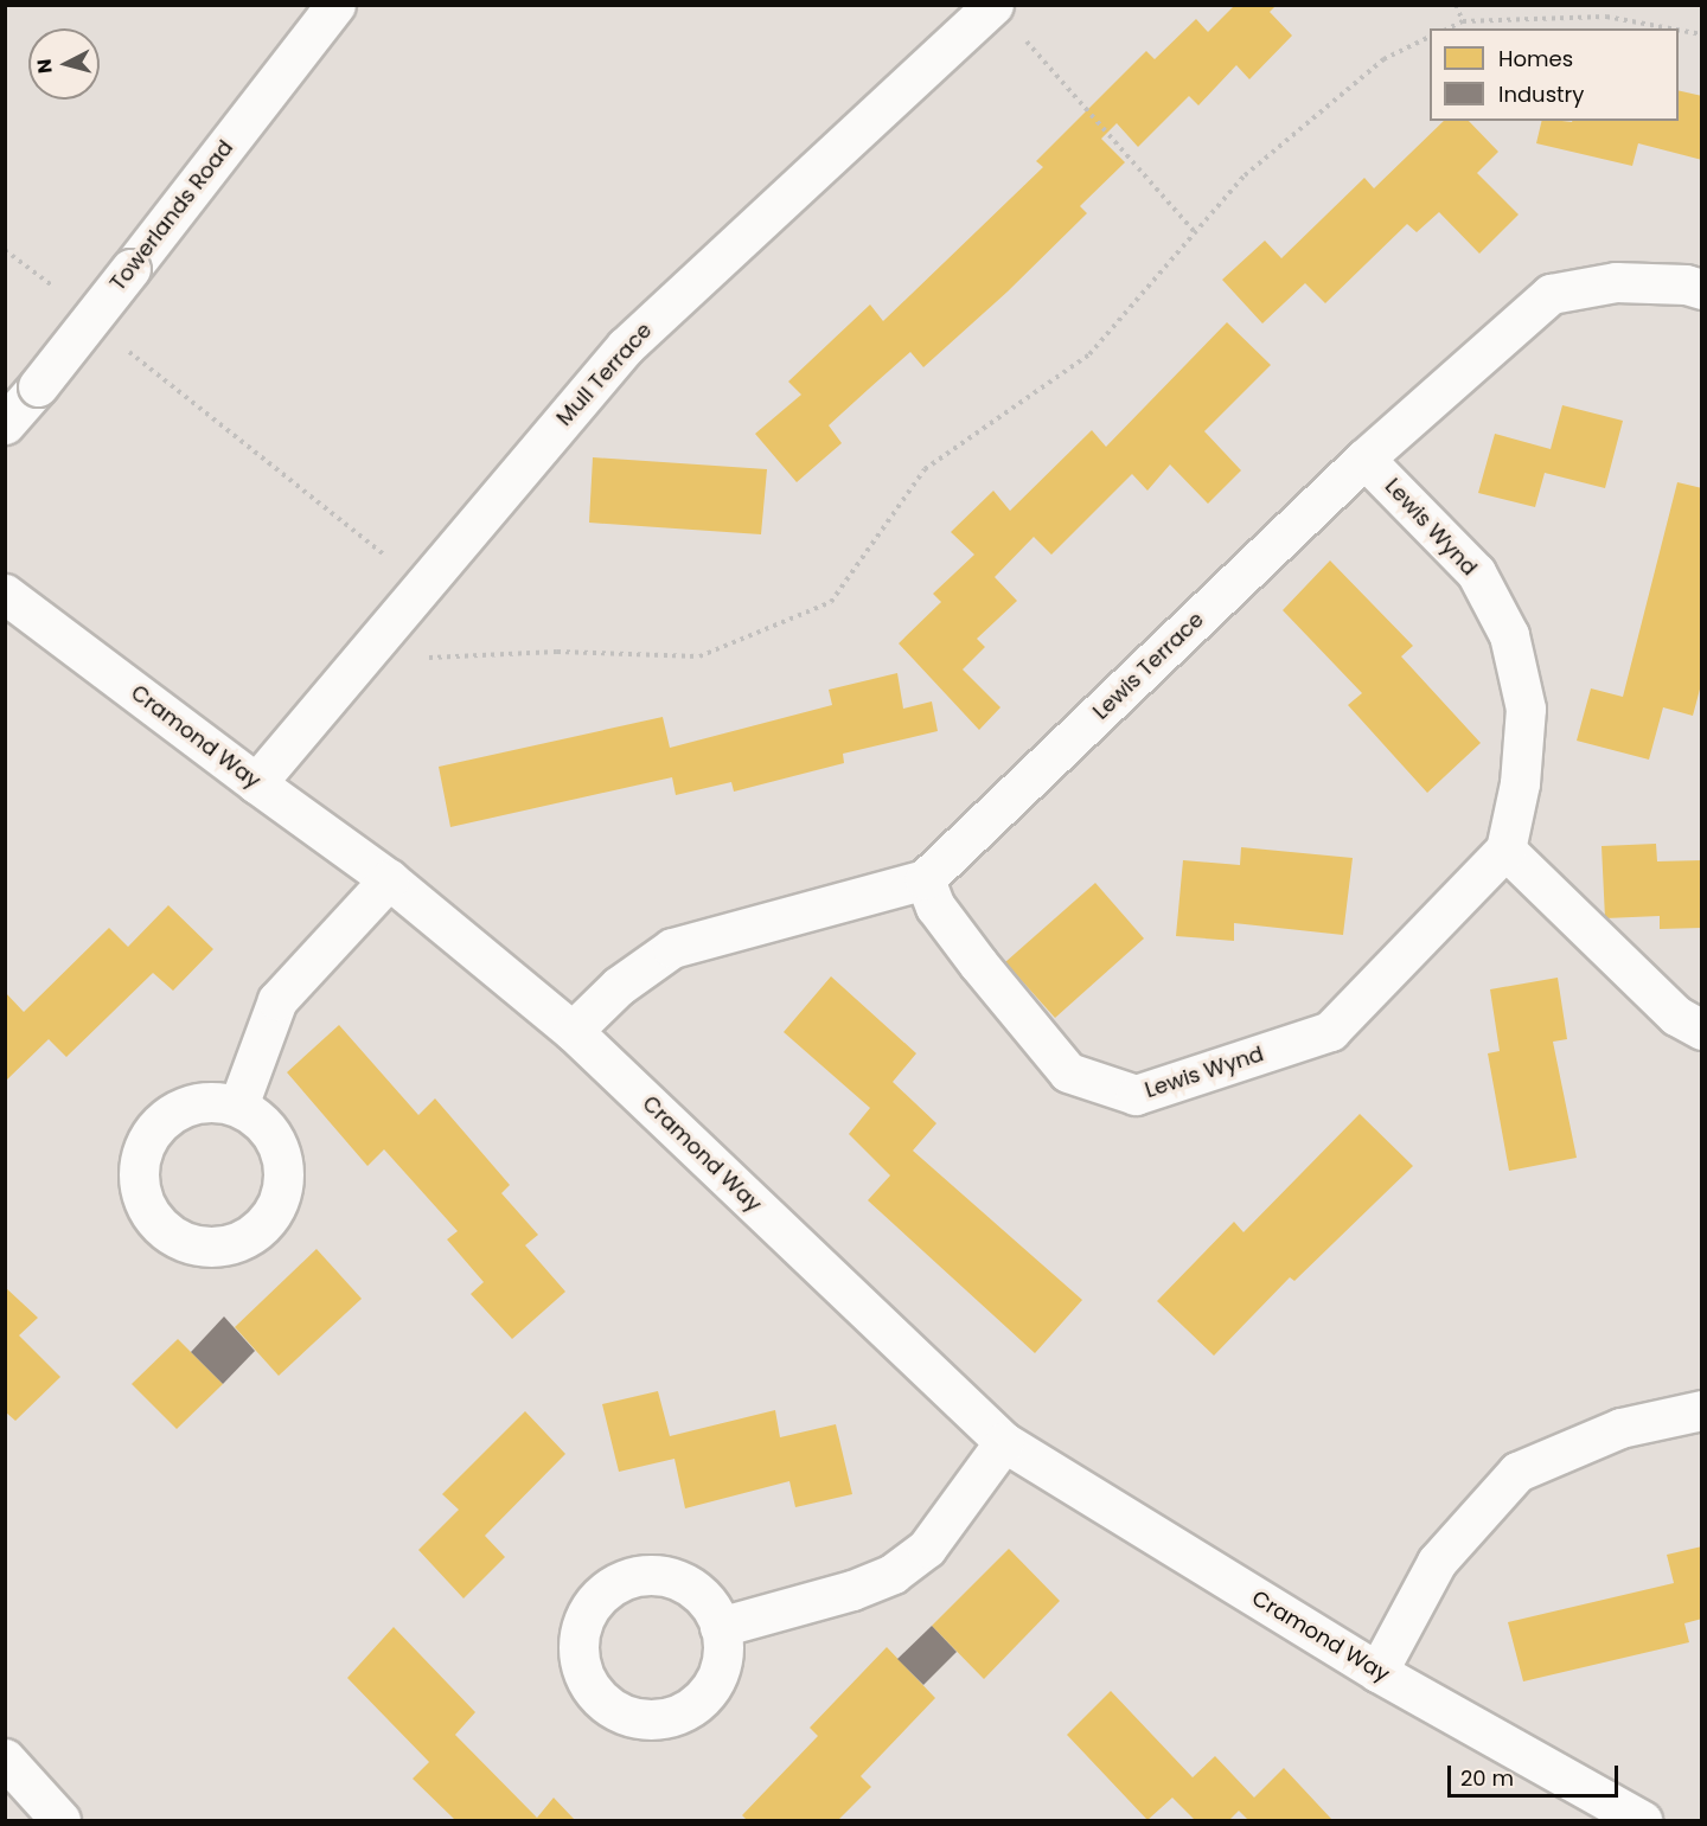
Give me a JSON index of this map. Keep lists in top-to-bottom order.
{
  "streets": {
    "street": [
      "Towerlands Road",
      "Mull Terrace",
      "Lewis Wynd",
      "Lewis Terrace",
      "Cramond Way"
    ]
  },
  "crossings": [
    ["Mull Terrace", "Cramond Way"],
    ["Lewis Wynd", "Lewis Terrace"],
    ["Lewis Terrace", "Cramond Way"]
  ],
  "legend": ["Homes", "Industry"],
  "scale_bar": "20 m",
  "north": "left"
}
